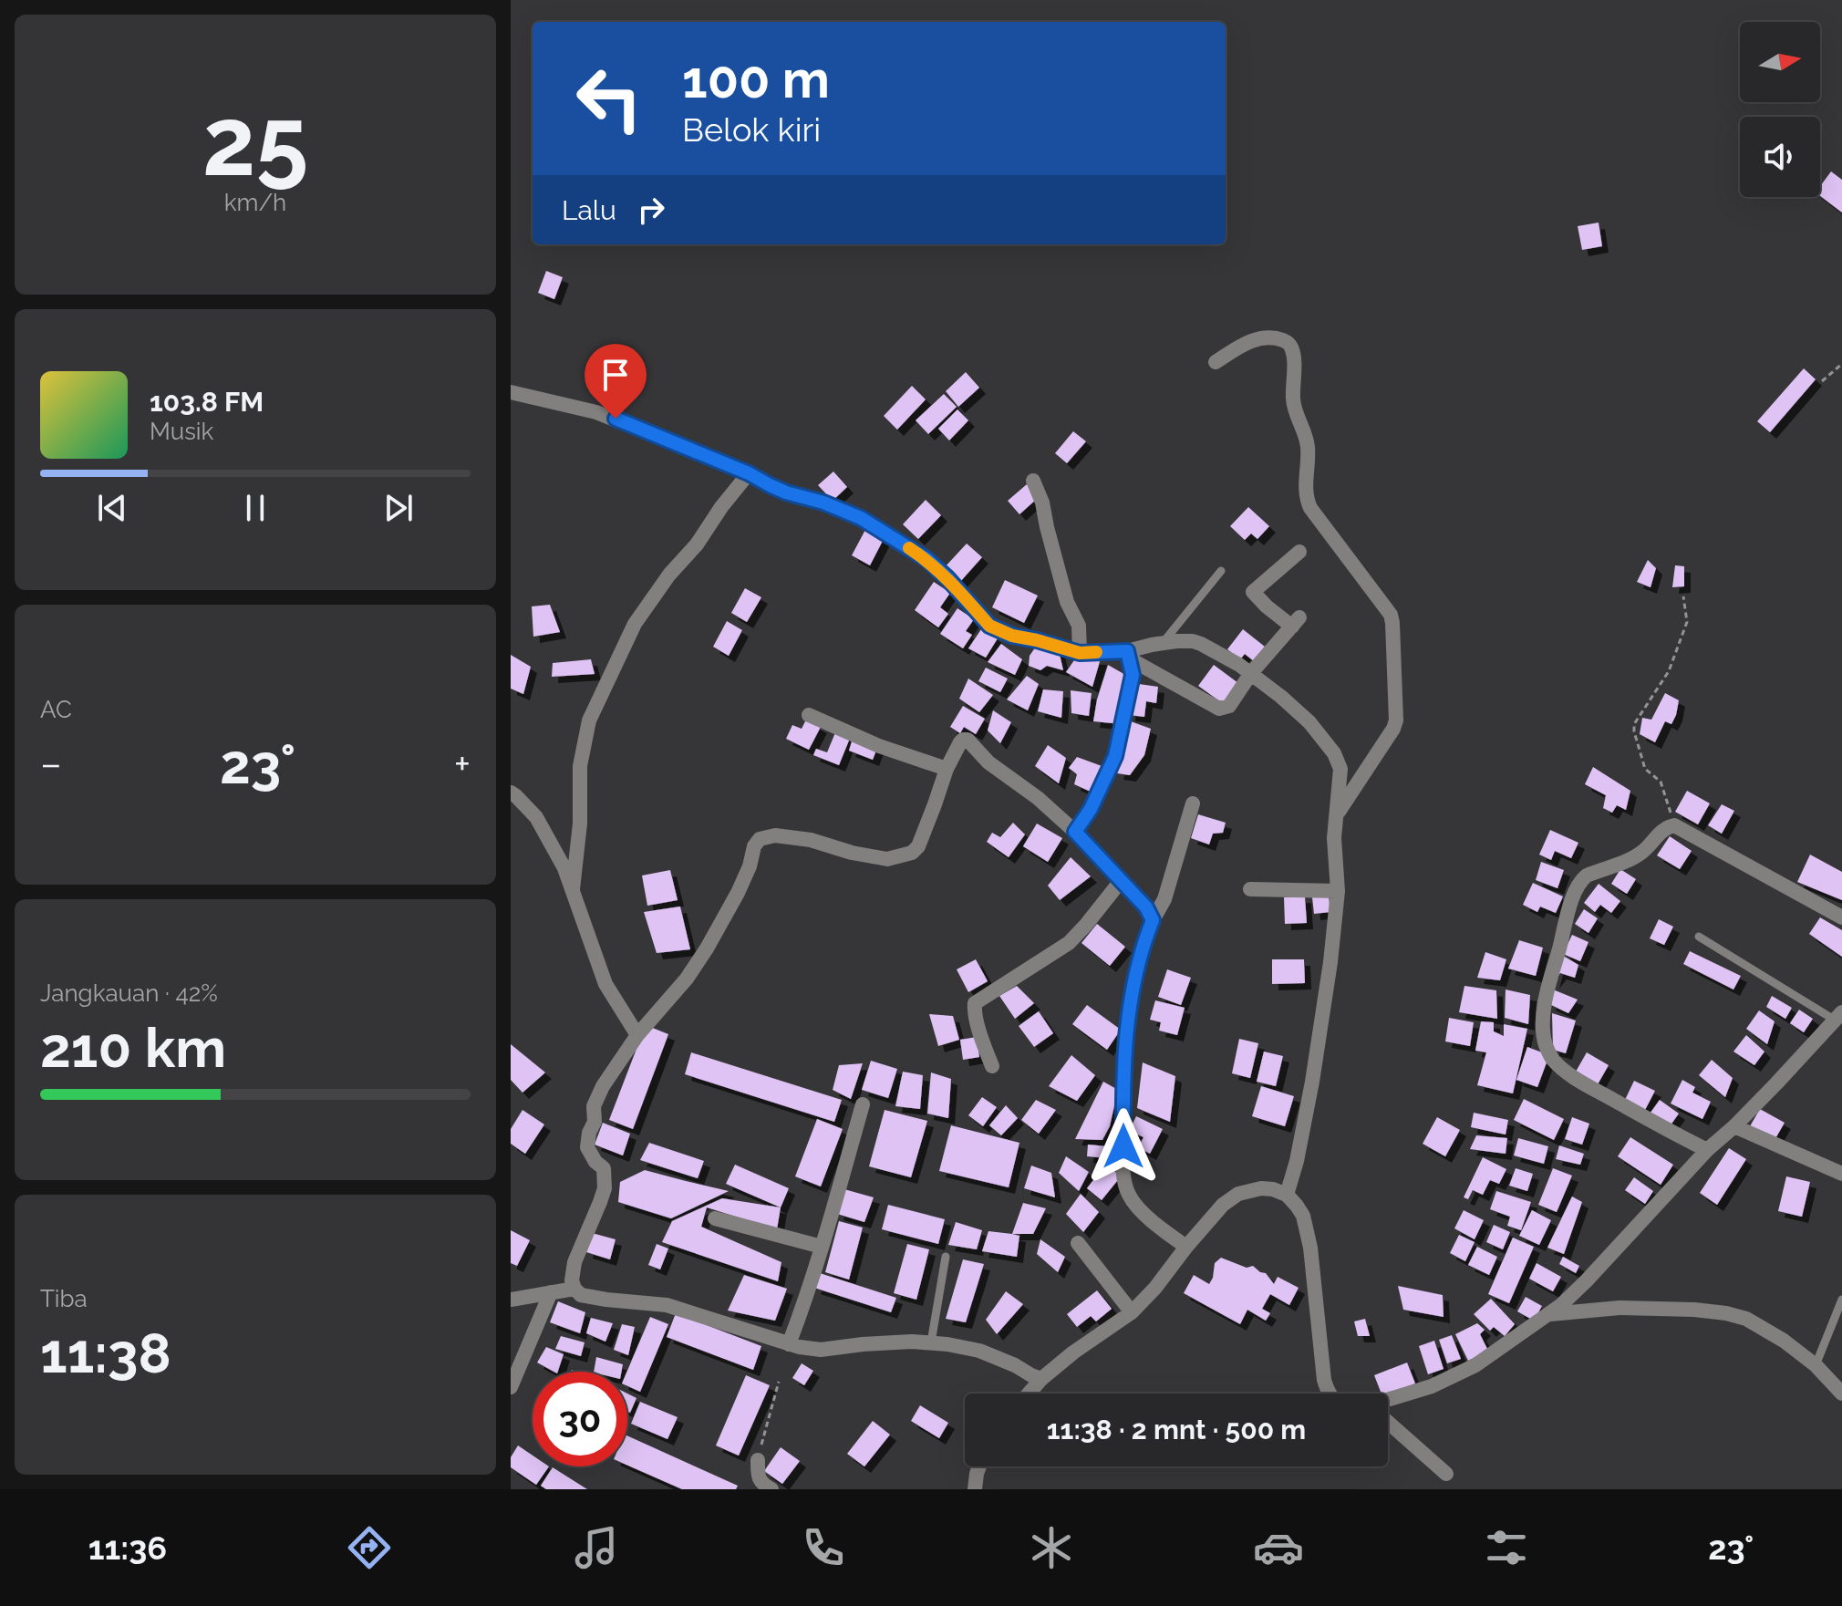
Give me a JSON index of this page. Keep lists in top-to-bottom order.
{
  "north": "right",
  "page": {
    "tile": [
      ["25", "km/h"],
      "AC",
      ["Jangkauan · 42%", "210 km"],
      ["Tiba", "11:38"]
    ],
    "turn": ["100 m", "Belok kiri"],
    "then": "Lalu",
    "song": ["103.8 FM", "Musik"],
    "heat": ["−", "23°", "+"],
    "limit": "30",
    "trip": "11:38 · 2 mnt · 500 m",
    "tabs": ["11:36", "23°"]
  }
}
